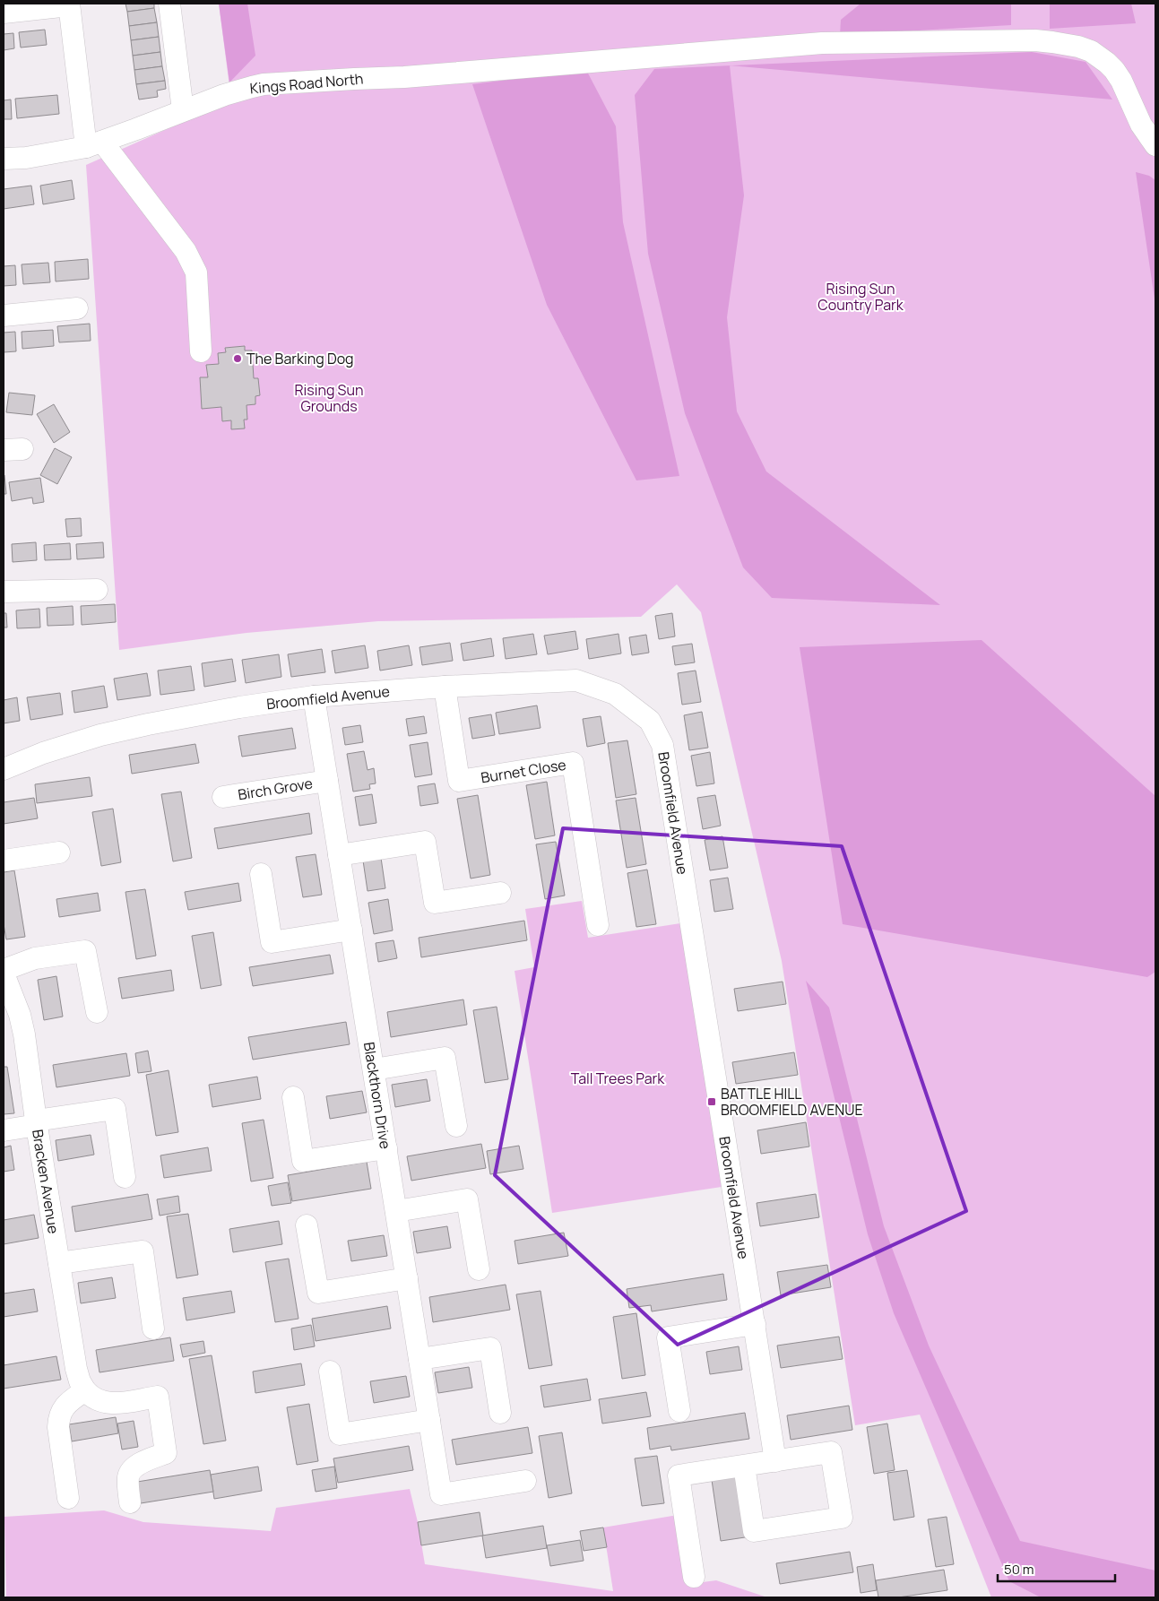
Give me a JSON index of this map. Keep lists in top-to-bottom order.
{
  "streets": {
    "street": [
      "Kings Road North",
      "Broomfield Avenue",
      "Burnet Close",
      "Birch Grove",
      "Blackthorn Drive",
      "Bracken Avenue"
    ]
  },
  "crossings": [
    ["Broomfield Avenue", "Burnet Close"],
    ["Broomfield Avenue", "Blackthorn Drive"],
    ["Birch Grove", "Blackthorn Drive"]
  ],
  "parks": ["Rising Sun Country Park", "Rising Sun Grounds", "Tall Trees Park"],
  "places": {
    "other": ["The Barking Dog"],
    "transit": ["BATTLE HILL BROOMFIELD AVENUE"]
  },
  "scale_bar": "50 m"
}
